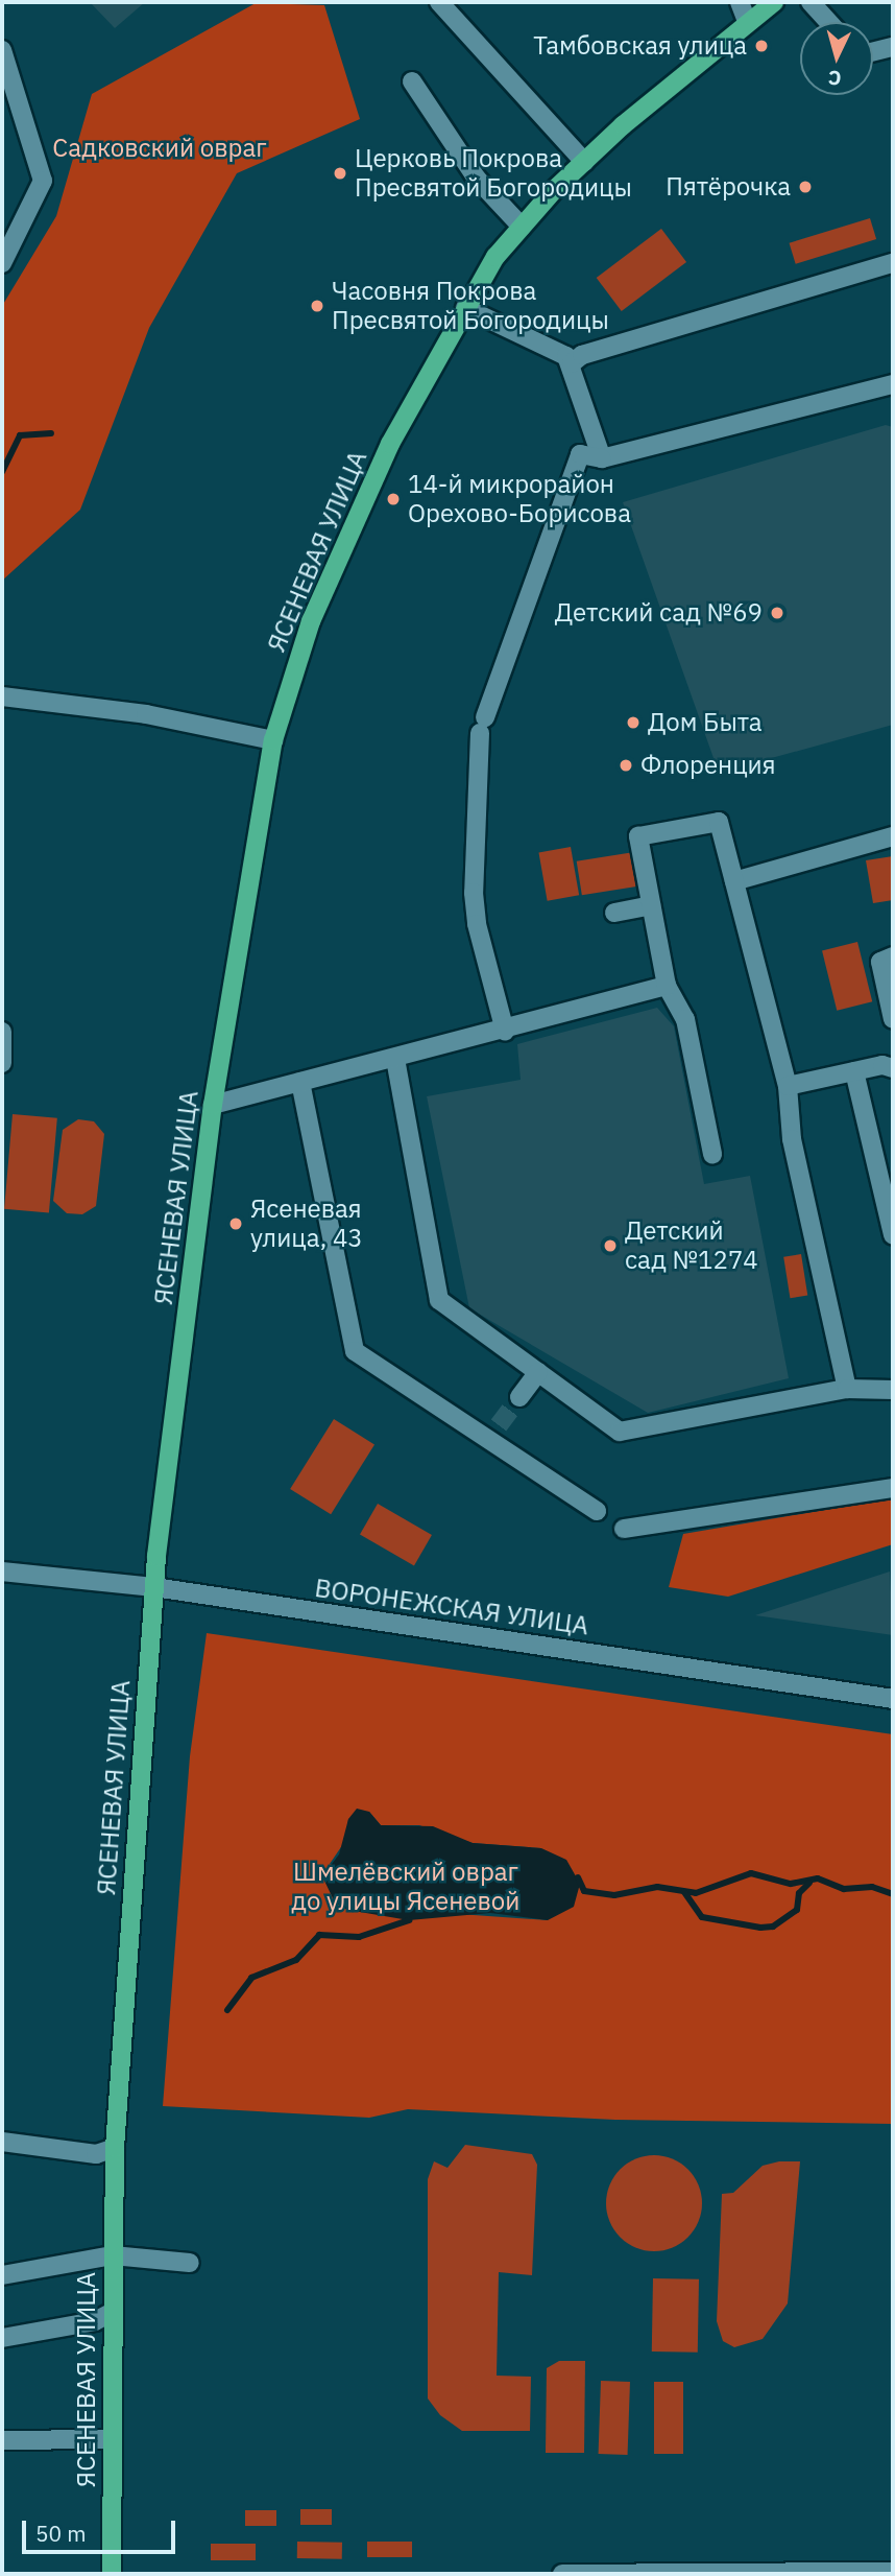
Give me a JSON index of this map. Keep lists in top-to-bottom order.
{
  "streets": {
    "main road": ["ЯСЕНЕВАЯ УЛИЦА"],
    "street": ["ВОРОНЕЖСКАЯ УЛИЦА"]
  },
  "crossings": [
    ["ЯСЕНЕВАЯ УЛИЦА", "ВОРОНЕЖСКАЯ УЛИЦА"]
  ],
  "parks": ["Садковский овраг", "Шмелёвский овраг до улицы Ясеневой"],
  "places": [
    "Тамбовская улица",
    "Церковь Покрова Пресвятой Богородицы",
    "Пятёрочка",
    "Часовня Покрова Пресвятой Богородицы",
    "14-й микрорайон Орехово-Борисова",
    "Детский сад №69",
    "Дом Быта",
    "Флоренция",
    "Ясеневая улица, 43",
    "Детский сад №1274"
  ],
  "scale_bar": "50 m",
  "north": "bottom"
}
